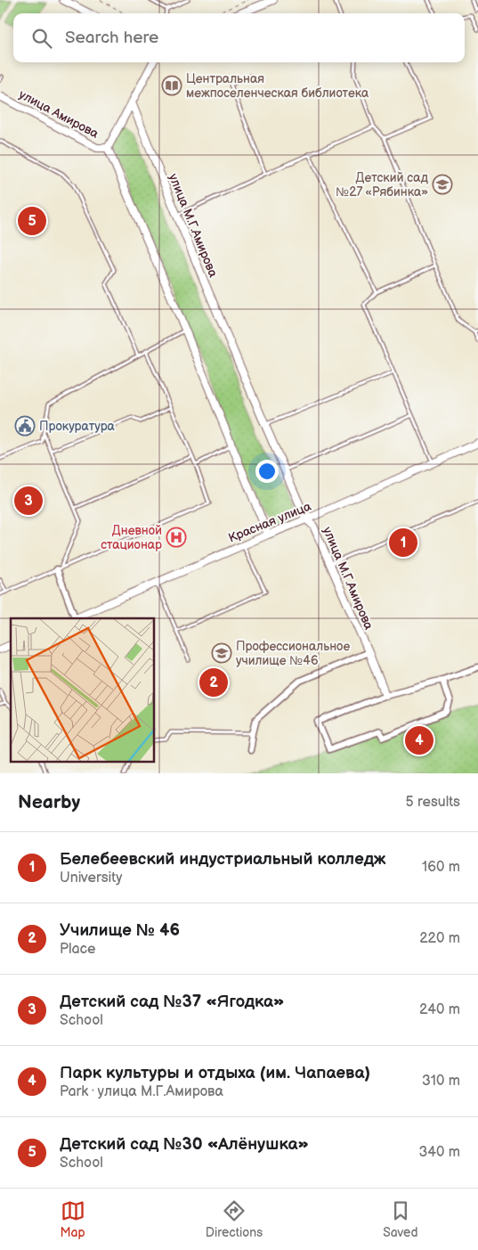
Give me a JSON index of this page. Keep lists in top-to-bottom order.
{
  "streets": {
    "street": ["улица Амирова", "улица М.Г.Амирова", "Красная улица"]
  },
  "crossings": [
    ["улица М.Г.Амирова", "Красная улица"]
  ],
  "places": {
    "library": ["Центральная межпоселенческая библиотека"],
    "school or university": ["Детский сад №27 «Рябинка»", "Профессиональное училище №46"],
    "public building": ["Прокуратура"],
    "hospital": ["Дневной стационар"]
  },
  "page": {
    "search": "Search here",
    "pins": [
      "5",
      "3",
      "1",
      "2",
      "4"
    ],
    "heading": ["Nearby", "5 results"],
    "list": [
      {
        "mark": "1",
        "name": "Белебеевский индустриальный колледж",
        "note": "University",
        "value": "160 m"
      },
      {
        "mark": "2",
        "name": "Училище № 46",
        "note": "Place",
        "value": "220 m"
      },
      {
        "mark": "3",
        "name": "Детский сад №37 «Ягодка»",
        "note": "School",
        "value": "240 m"
      },
      {
        "mark": "4",
        "name": "Парк культуры и отдыха (им. Чапаева)",
        "note": "Park · улица М.Г.Амирова",
        "value": "310 m"
      },
      {
        "mark": "5",
        "name": "Детский сад №30 «Алёнушка»",
        "note": "School",
        "value": "340 m"
      }
    ],
    "nav": ["Map", "Directions", "Saved"]
  }
}
